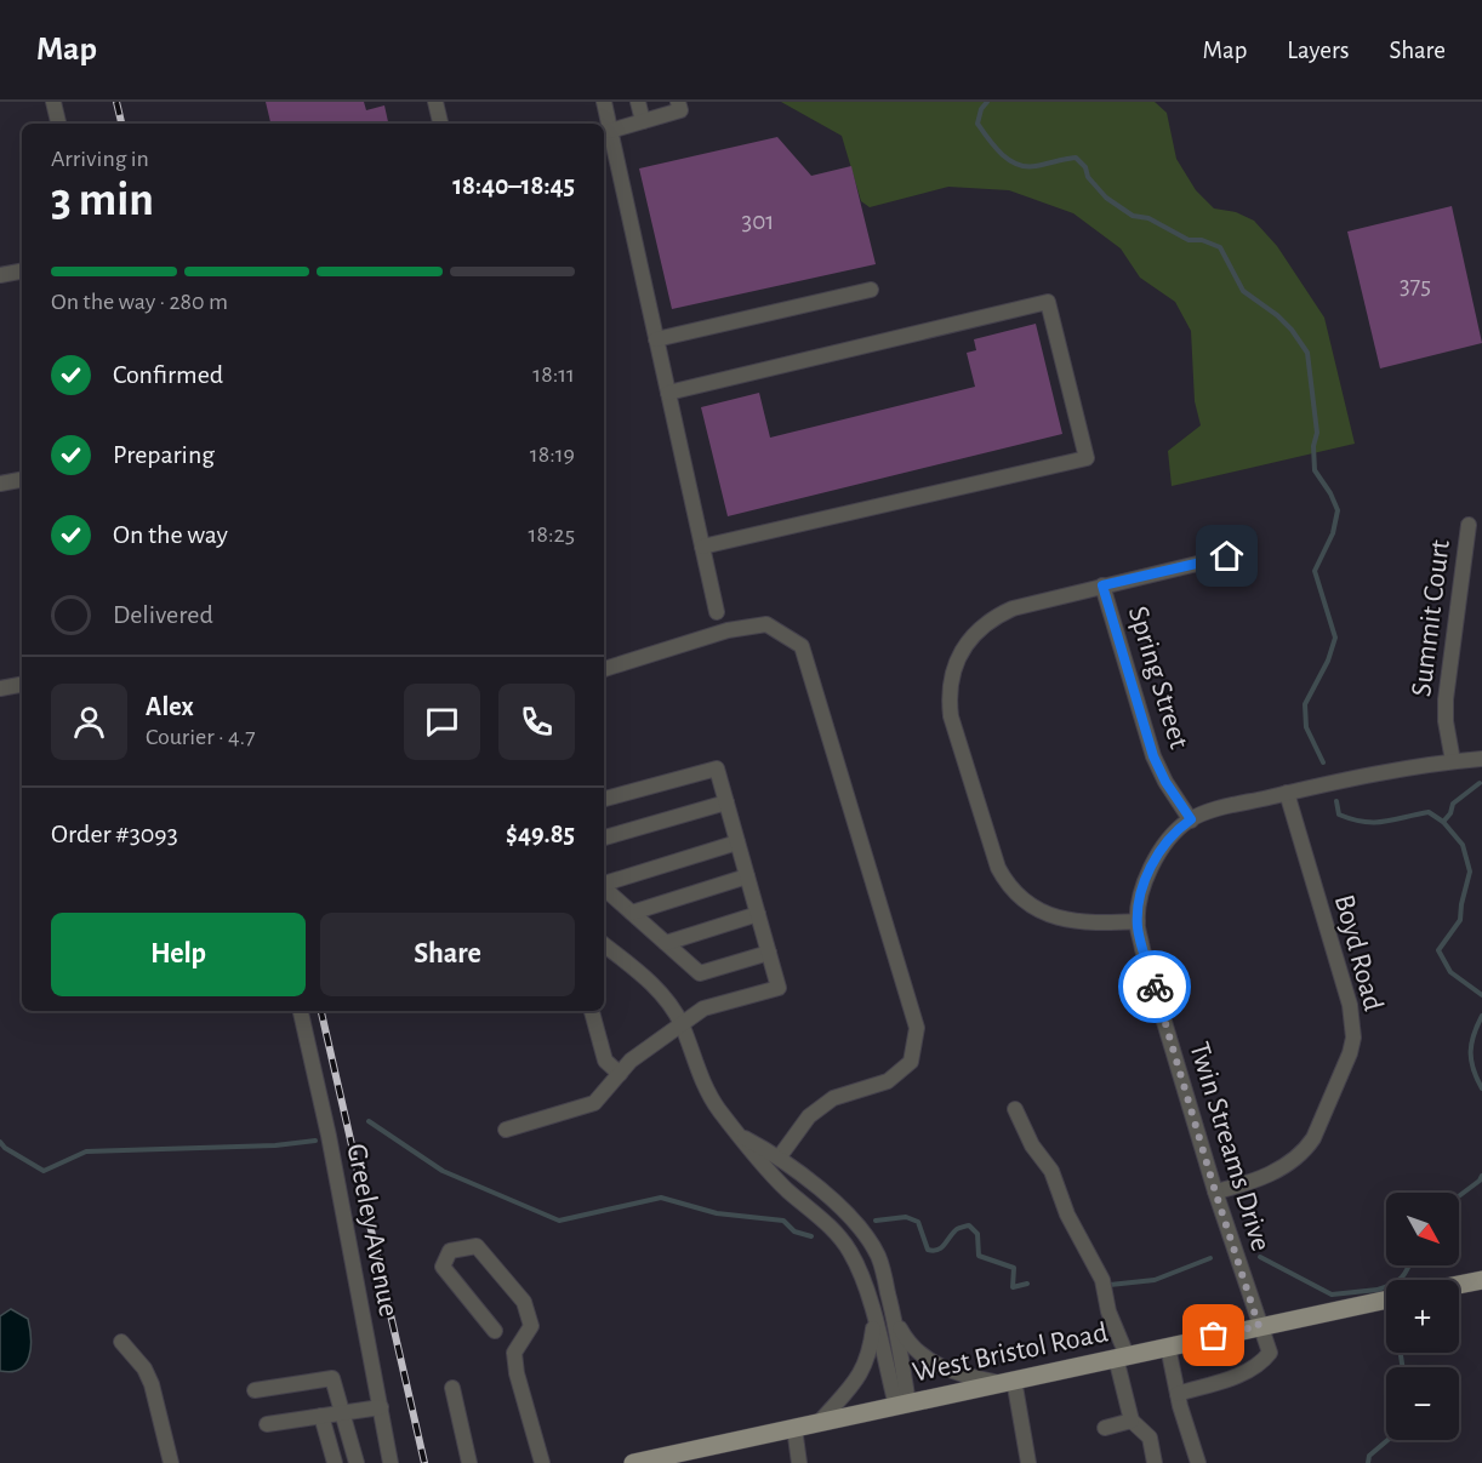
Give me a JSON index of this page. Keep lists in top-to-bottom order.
{
  "streets": {
    "main road": ["West Bristol Road"],
    "street": [
      "Summit Court",
      "Spring Street",
      "Boyd Road",
      "Twin Streams Drive",
      "Greeley Avenue"
    ]
  },
  "crossings": [
    ["Summit Court", "Twin Streams Drive"],
    ["Spring Street", "Twin Streams Drive"],
    ["Boyd Road", "Twin Streams Drive"],
    ["Twin Streams Drive", "West Bristol Road"]
  ],
  "house_numbers": ["301", "375"],
  "north": "bottom right",
  "page": {
    "header": "Map",
    "nav": ["Map", "Layers", "Share"],
    "heading": ["3 min", "Arriving in", "18:40–18:45"],
    "panel": [
      "Alex",
      "Courier · 4.7",
      "Order #3093",
      "$49.85"
    ],
    "bar": "On the way · 280 m",
    "list": [
      ["Confirmed", "18:11"],
      ["Preparing", "18:19"],
      ["On the way", "18:25"],
      "Delivered"
    ],
    "buttons": ["Help", "Share"],
    "map_buttons": ["+", "−"]
  }
}
